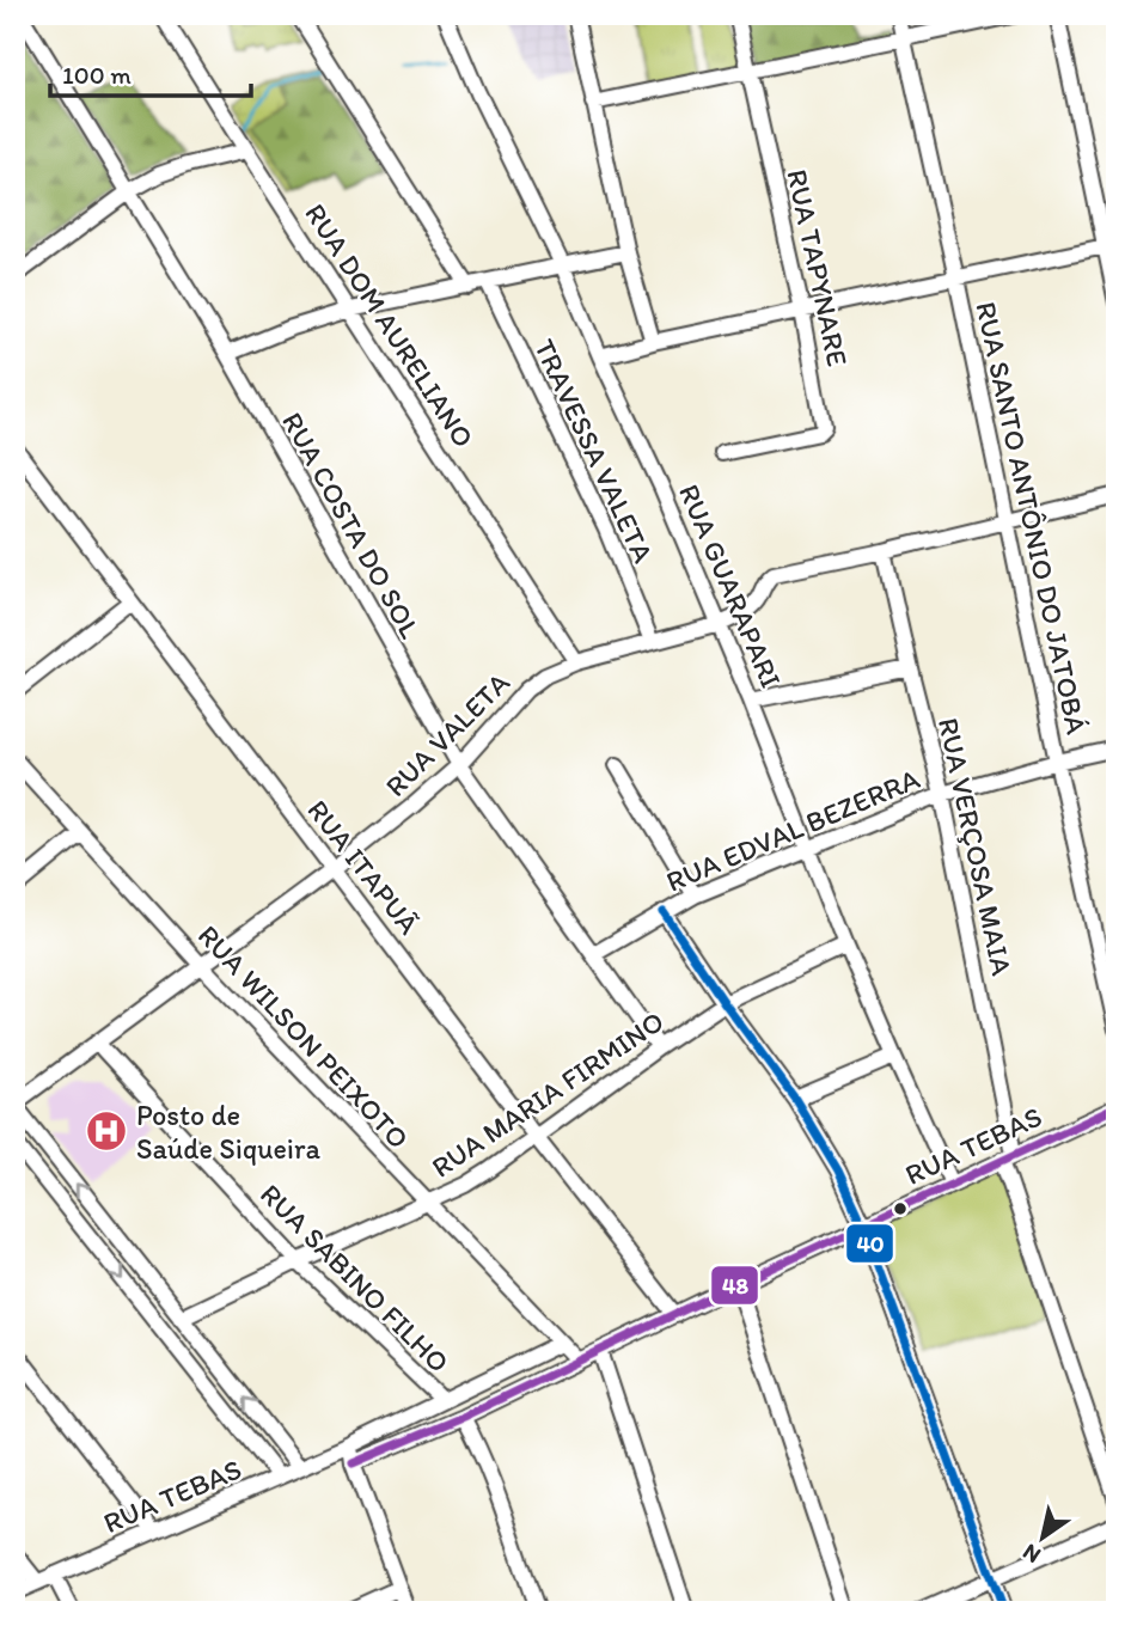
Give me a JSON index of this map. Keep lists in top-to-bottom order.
{
  "streets": {
    "street": [
      "RUA TAPYNARE",
      "RUA DOM AURELIANO",
      "TRAVESSA VALETA",
      "RUA SANTO ANTÔNIO DO JATOBÁ",
      "RUA COSTA DO SOL",
      "RUA GUARAPARI",
      "RUA VALETA",
      "RUA EDVAL BEZERRA",
      "RUA VERÇOSA MAIA",
      "RUA ITAPUÃ",
      "RUA WILSON PEIXOTO",
      "RUA MARIA FIRMINO",
      "RUA TEBAS",
      "RUA SABINO FILHO"
    ]
  },
  "crossings": [
    ["RUA DOM AURELIANO", "RUA VALETA"],
    ["TRAVESSA VALETA", "RUA VALETA"],
    ["RUA SANTO ANTÔNIO DO JATOBÁ", "RUA EDVAL BEZERRA"],
    ["RUA COSTA DO SOL", "RUA VALETA"],
    ["RUA COSTA DO SOL", "RUA EDVAL BEZERRA"],
    ["RUA COSTA DO SOL", "RUA MARIA FIRMINO"],
    ["RUA GUARAPARI", "RUA VALETA"],
    ["RUA GUARAPARI", "RUA EDVAL BEZERRA"],
    ["RUA GUARAPARI", "RUA MARIA FIRMINO"],
    ["RUA GUARAPARI", "RUA TEBAS"],
    ["RUA VALETA", "RUA VERÇOSA MAIA"],
    ["RUA VALETA", "RUA ITAPUÃ"],
    ["RUA VALETA", "RUA WILSON PEIXOTO"],
    ["RUA VALETA", "RUA SABINO FILHO"],
    ["RUA EDVAL BEZERRA", "RUA VERÇOSA MAIA"],
    ["RUA VERÇOSA MAIA", "RUA TEBAS"],
    ["RUA ITAPUÃ", "RUA MARIA FIRMINO"],
    ["RUA ITAPUÃ", "RUA TEBAS"],
    ["RUA WILSON PEIXOTO", "RUA MARIA FIRMINO"],
    ["RUA WILSON PEIXOTO", "RUA TEBAS"],
    ["RUA MARIA FIRMINO", "RUA SABINO FILHO"],
    ["RUA TEBAS", "RUA SABINO FILHO"]
  ],
  "places": {
    "hospital": ["Posto de Saúde Siqueira"]
  },
  "lines": ["transit line 40", "transit line 48"],
  "scale_bar": "100 m",
  "north": "bottom left"
}
